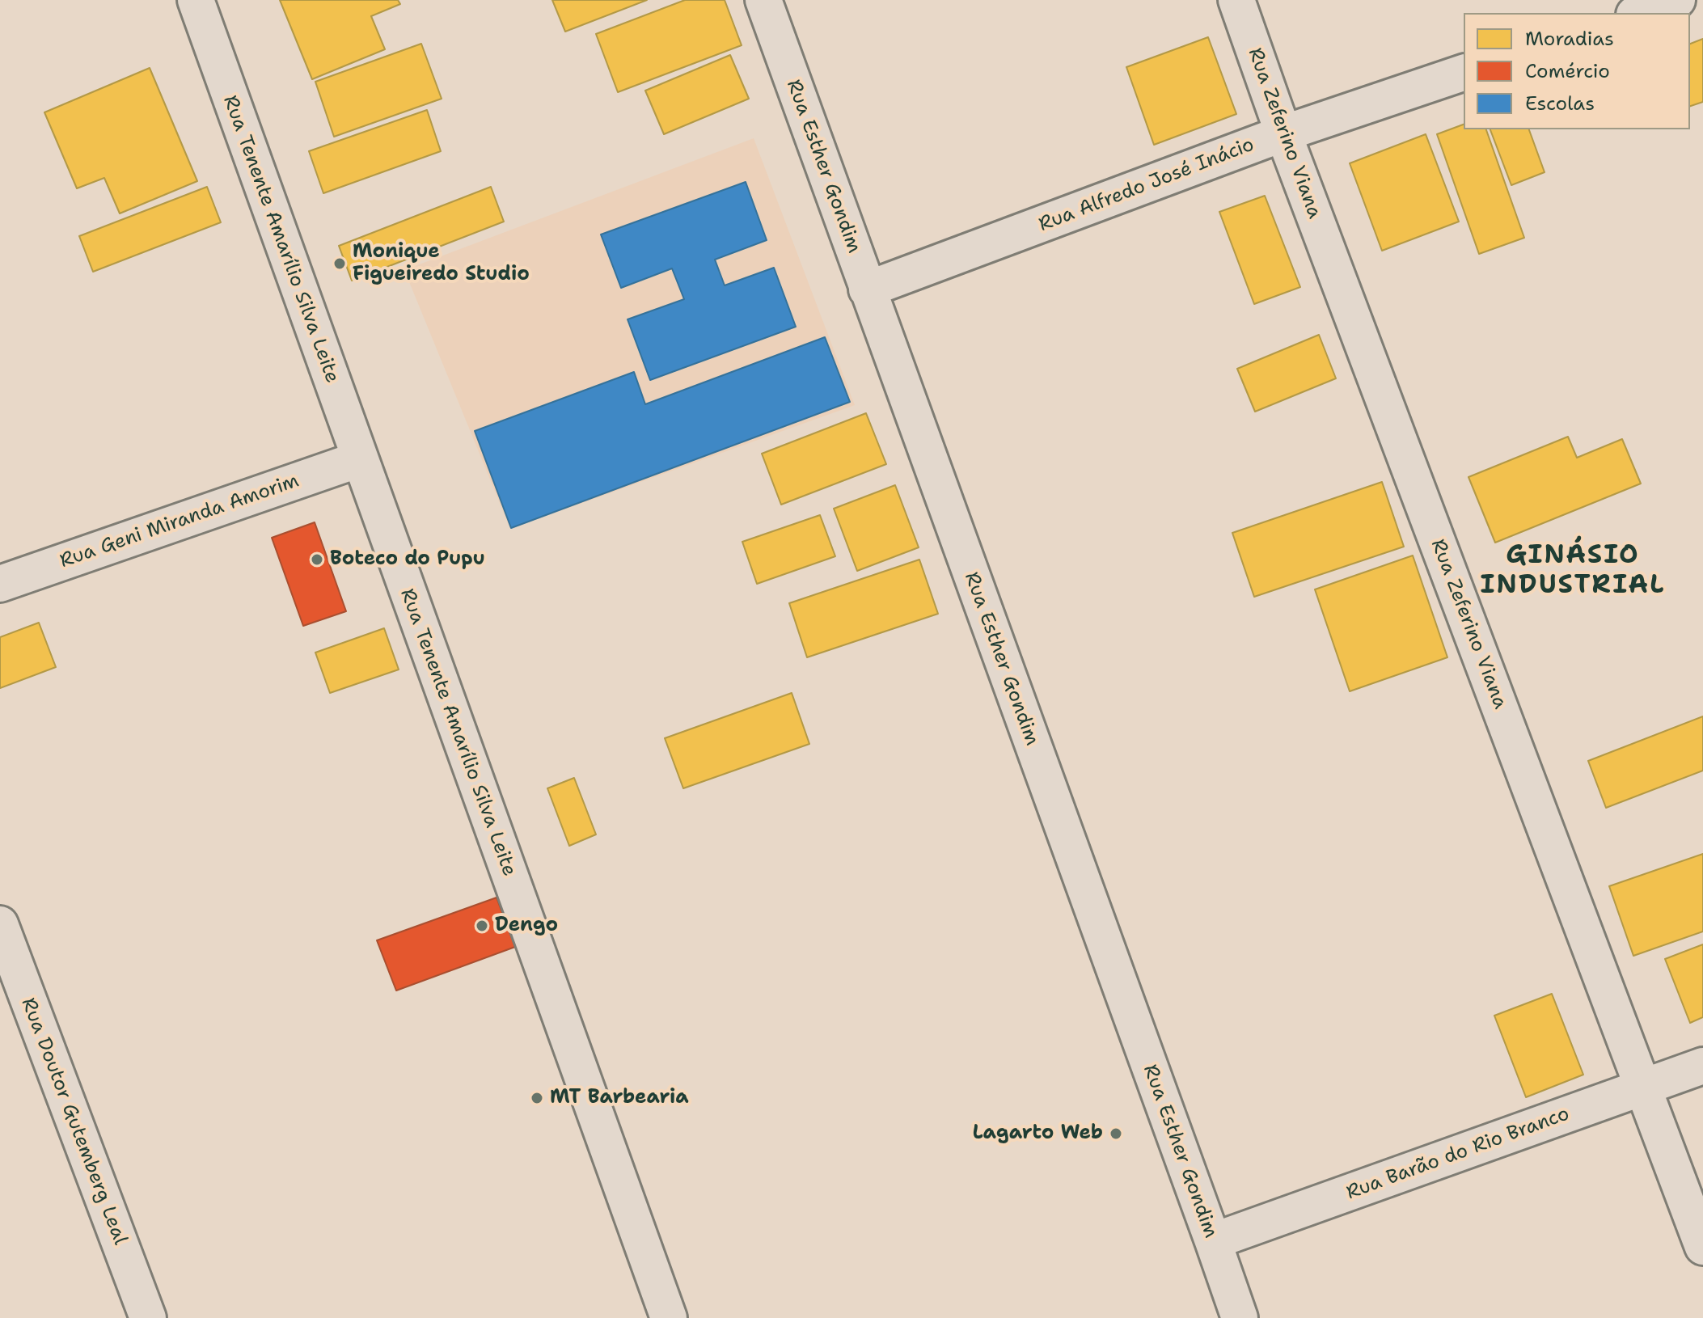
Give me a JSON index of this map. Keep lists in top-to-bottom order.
{
  "streets": {
    "street": [
      "Rua Zeferino Viana",
      "Rua Esther Gondim",
      "Rua Alfredo José Inácio",
      "Rua Tenente Amarílio Silva Leite",
      "Rua Geni Miranda Amorim",
      "Rua Doutor Gutemberg Leal",
      "Rua Barão do Rio Branco"
    ]
  },
  "crossings": [
    ["Rua Zeferino Viana", "Rua Alfredo José Inácio"],
    ["Rua Zeferino Viana", "Rua Barão do Rio Branco"],
    ["Rua Esther Gondim", "Rua Alfredo José Inácio"],
    ["Rua Esther Gondim", "Rua Barão do Rio Branco"],
    ["Rua Tenente Amarílio Silva Leite", "Rua Geni Miranda Amorim"]
  ],
  "districts": ["GINÁSIO INDUSTRIAL"],
  "places": [
    "Monique Figueiredo Studio",
    "Boteco do Pupu",
    "Dengo",
    "MT Barbearia",
    "Lagarto Web"
  ],
  "legend": ["Moradias", "Comércio", "Escolas"]
}
